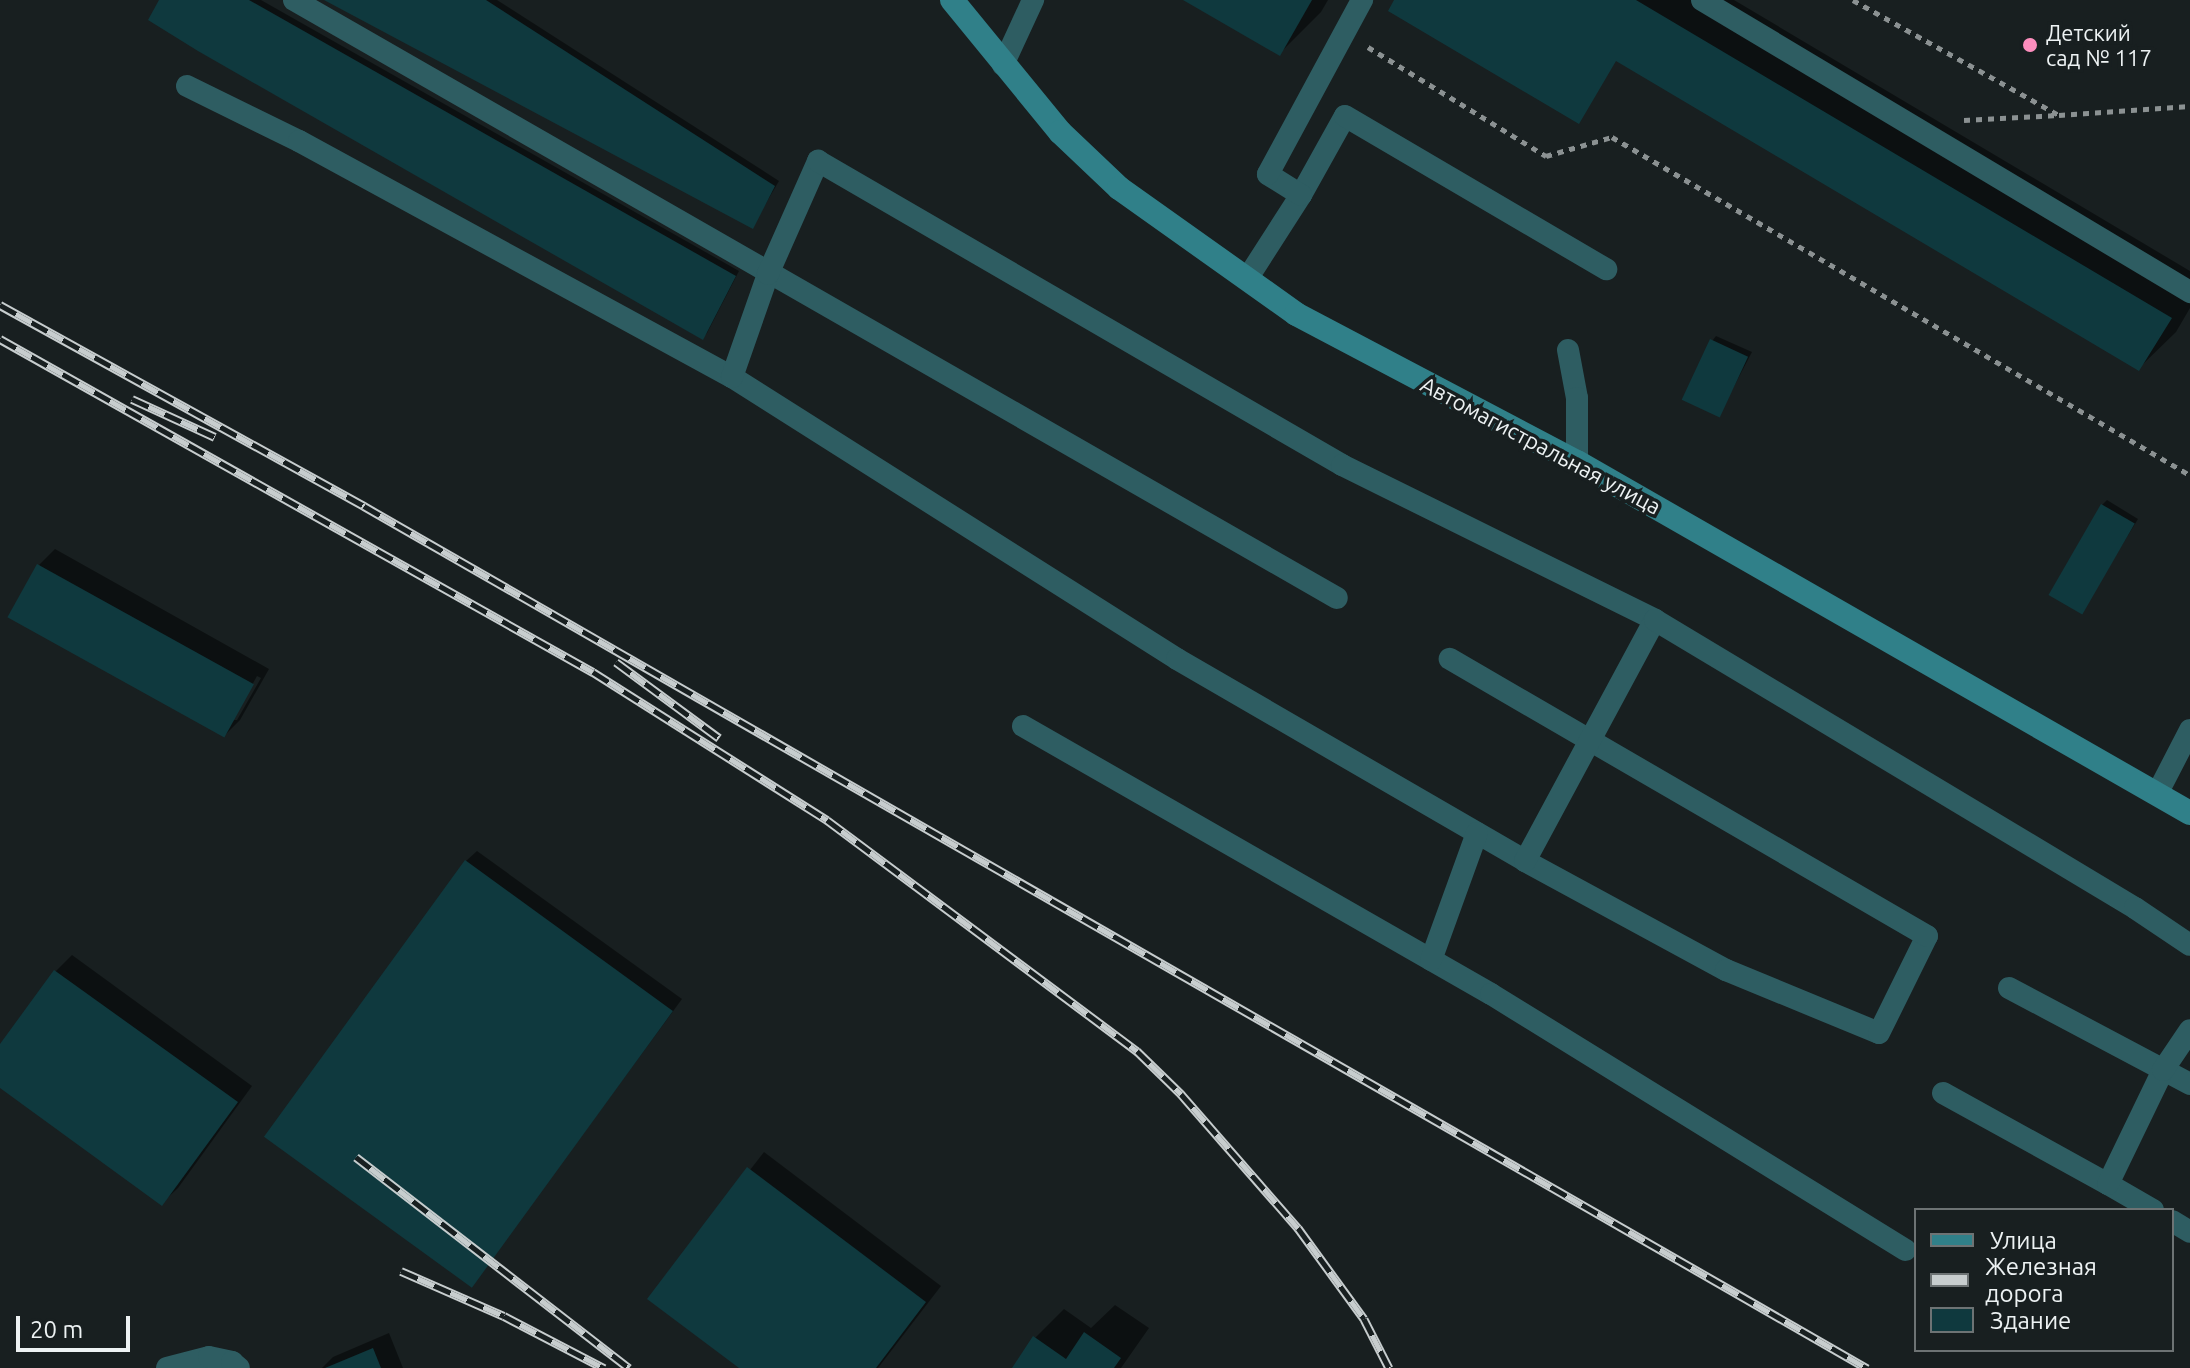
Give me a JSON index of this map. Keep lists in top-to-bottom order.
{
  "streets": {
    "main road": ["Автомагистральная улица"]
  },
  "places": ["Детский сад № 117"],
  "legend": ["Улица", "Железная дорога", "Здание"],
  "scale_bar": "20 m"
}
